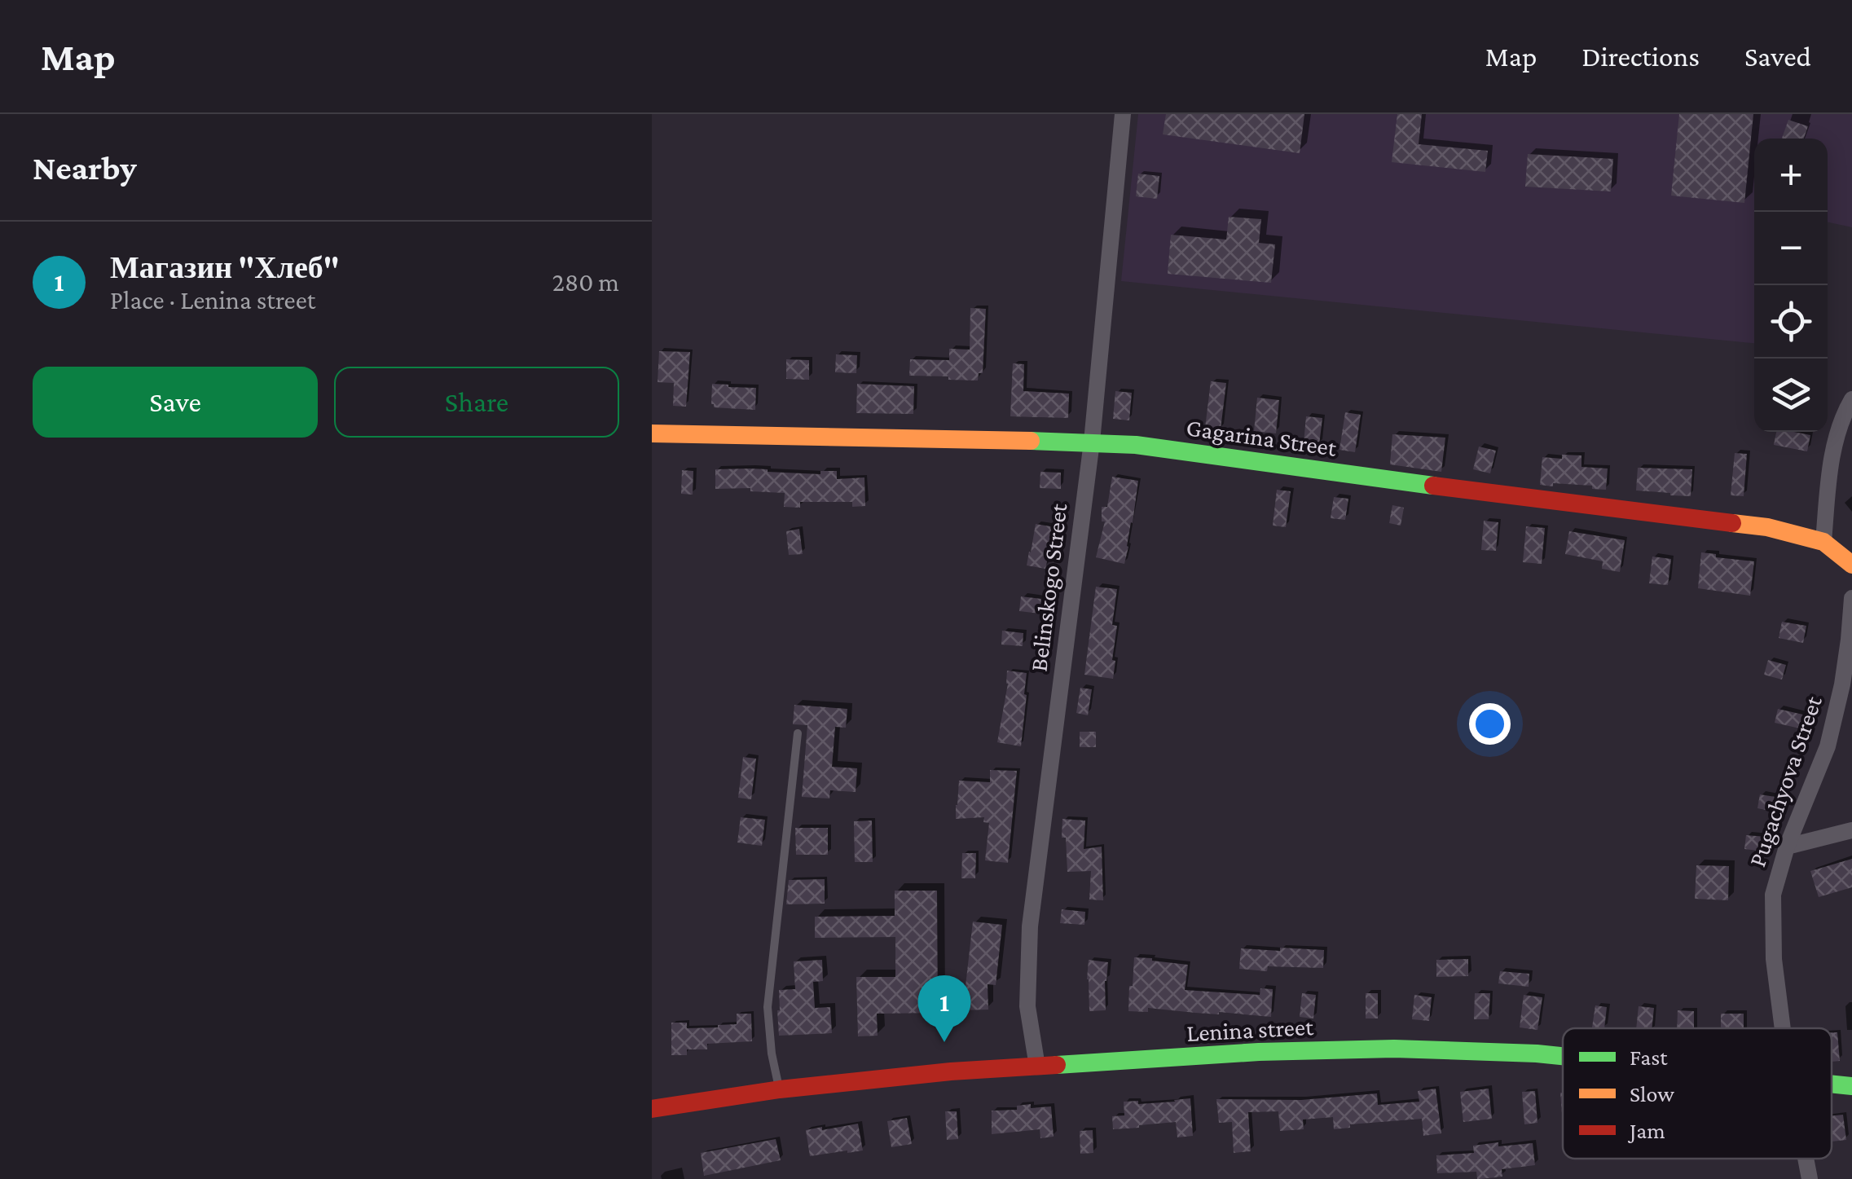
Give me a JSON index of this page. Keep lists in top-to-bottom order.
{
  "streets": {
    "street": [
      "Gagarina Street",
      "Belinskogo Street",
      "Pugachyova Street",
      "Lenina street"
    ]
  },
  "crossings": [
    ["Gagarina Street", "Belinskogo Street"],
    ["Belinskogo Street", "Lenina street"]
  ],
  "legend": ["Fast", "Slow", "Jam"],
  "page": {
    "header": "Map",
    "nav": ["Map", "Directions", "Saved"],
    "heading": "Nearby",
    "map_buttons": ["+", "−"],
    "list": [
      {
        "mark": "1",
        "name": "Магазин \"Хлеб\"",
        "note": "Place · Lenina street",
        "value": "280 m"
      }
    ],
    "buttons": ["Save", "Share"],
    "pins": "1"
  }
}
